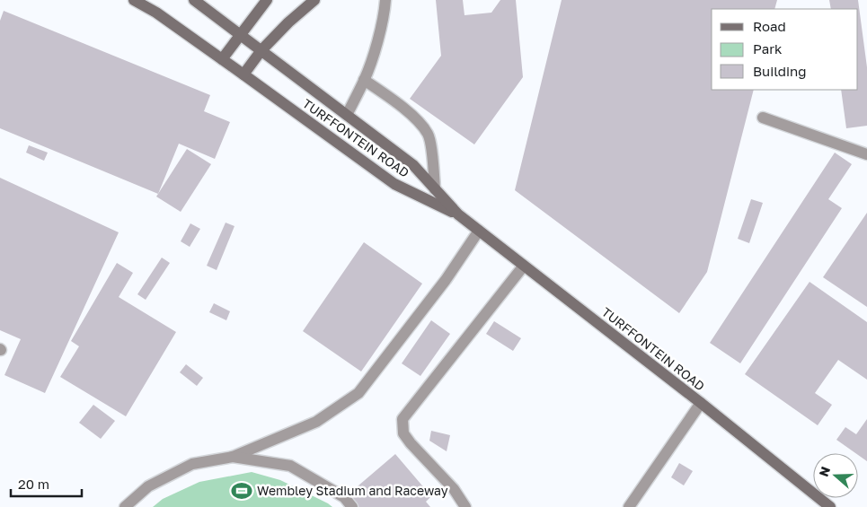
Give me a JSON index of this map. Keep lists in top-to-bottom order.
{
  "streets": {
    "street": ["TURFFONTEIN ROAD"]
  },
  "places": {
    "sports": ["Wembley Stadium and Raceway"]
  },
  "legend": ["Road", "Park", "Building"],
  "scale_bar": "20 m",
  "north": "left"
}
